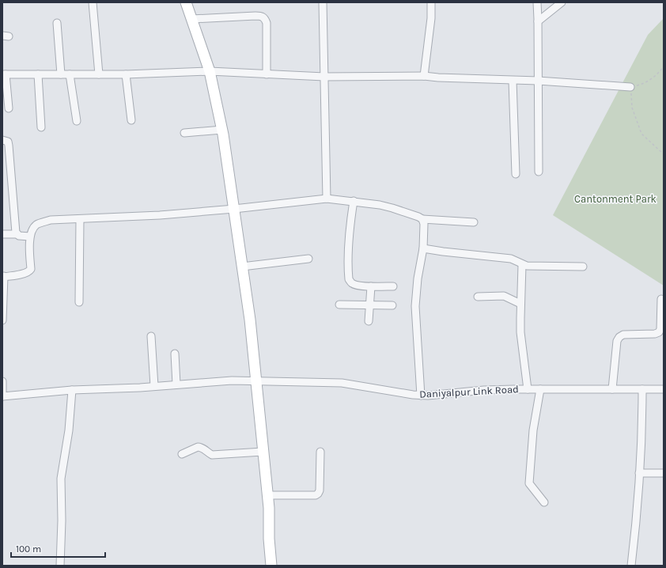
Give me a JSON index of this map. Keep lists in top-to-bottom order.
{
  "streets": {
    "street": ["Daniyalpur Link Road"]
  },
  "parks": ["Cantonment Park"],
  "scale_bar": "100 m"
}
